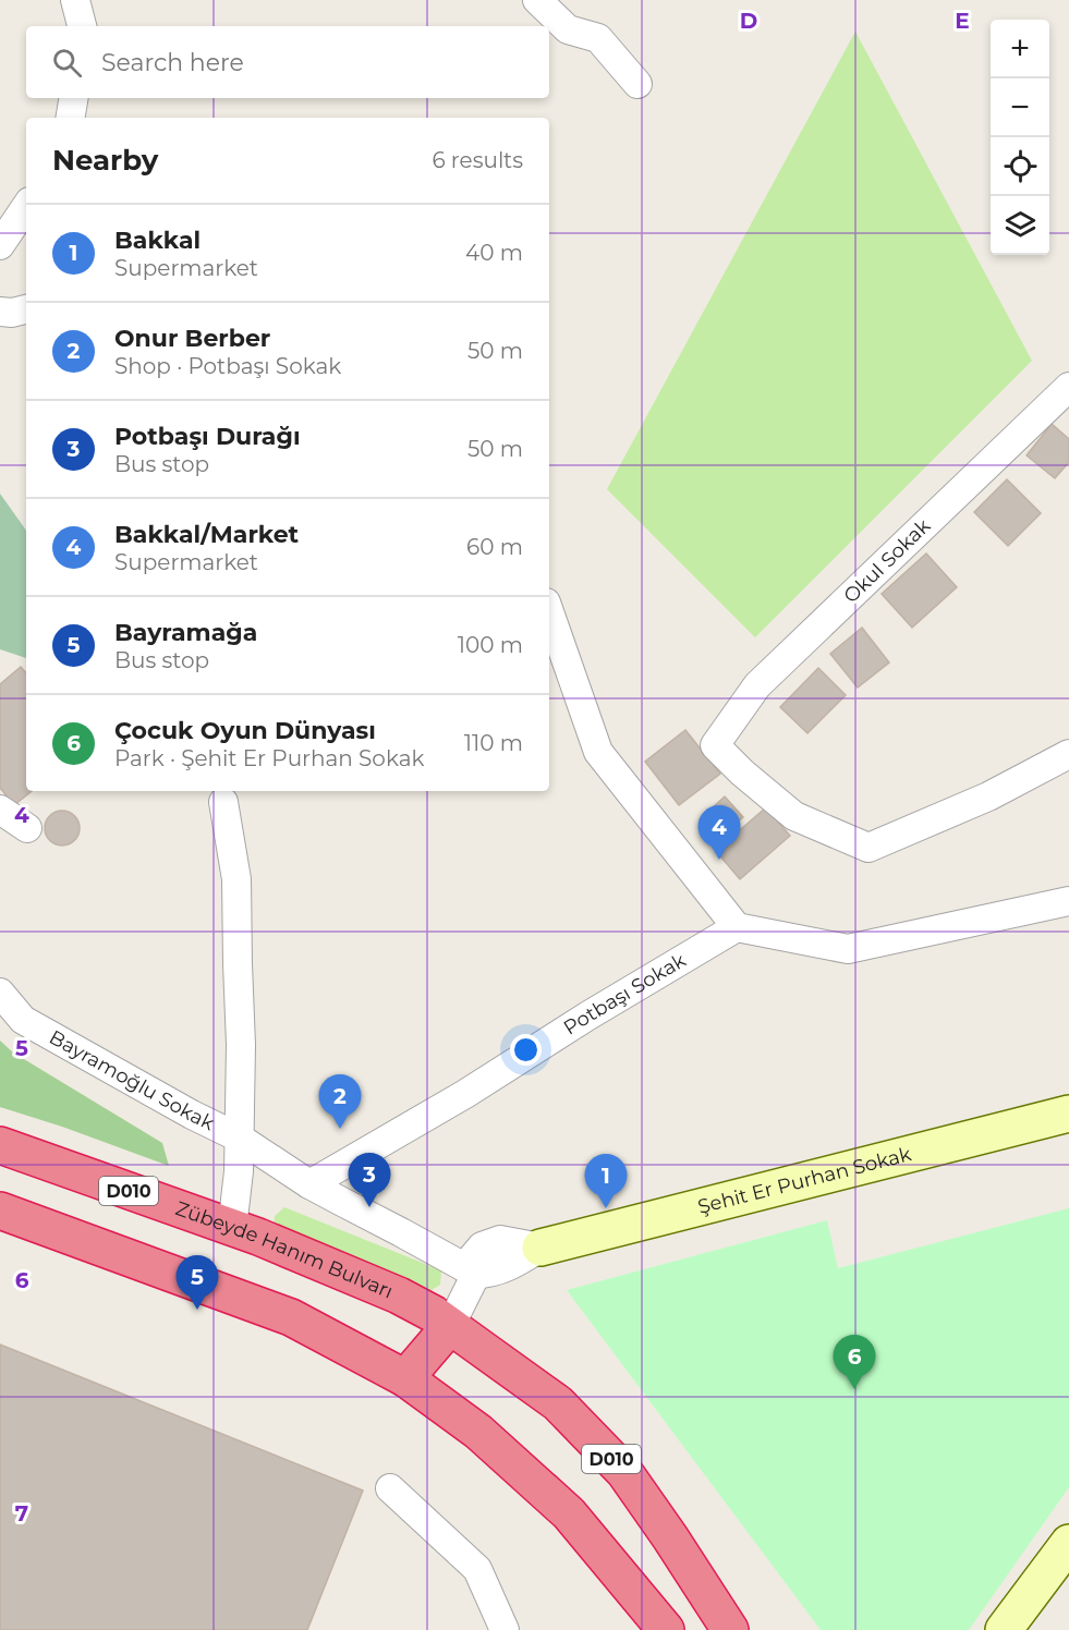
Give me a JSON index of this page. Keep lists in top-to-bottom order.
{
  "streets": {
    "highway": ["D010", "Zübeyde Hanım Bulvarı"],
    "street": [
      "Okul Sokak",
      "Potbaşı Sokak",
      "Bayramoğlu Sokak",
      "Şehit Er Purhan Sokak"
    ]
  },
  "page": {
    "map_buttons": ["+", "−"],
    "search": "Search here",
    "heading": ["Nearby", "6 results"],
    "list": [
      {
        "mark": "1",
        "name": "Bakkal",
        "note": "Supermarket",
        "value": "40 m"
      },
      {
        "mark": "2",
        "name": "Onur Berber",
        "note": "Shop · Potbaşı Sokak",
        "value": "50 m"
      },
      {
        "mark": "3",
        "name": "Potbaşı Durağı",
        "note": "Bus stop",
        "value": "50 m"
      },
      {
        "mark": "4",
        "name": "Bakkal/Market",
        "note": "Supermarket",
        "value": "60 m"
      },
      {
        "mark": "5",
        "name": "Bayramağa",
        "note": "Bus stop",
        "value": "100 m"
      },
      {
        "mark": "6",
        "name": "Çocuk Oyun Dünyası",
        "note": "Park · Şehit Er Purhan Sokak",
        "value": "110 m"
      }
    ],
    "pins": [
      "4",
      "2",
      "3",
      "1",
      "5",
      "6"
    ]
  },
  "grid": {
    "columns": ["D", "E"],
    "rows": [
      "4",
      "5",
      "6",
      "7"
    ]
  }
}
